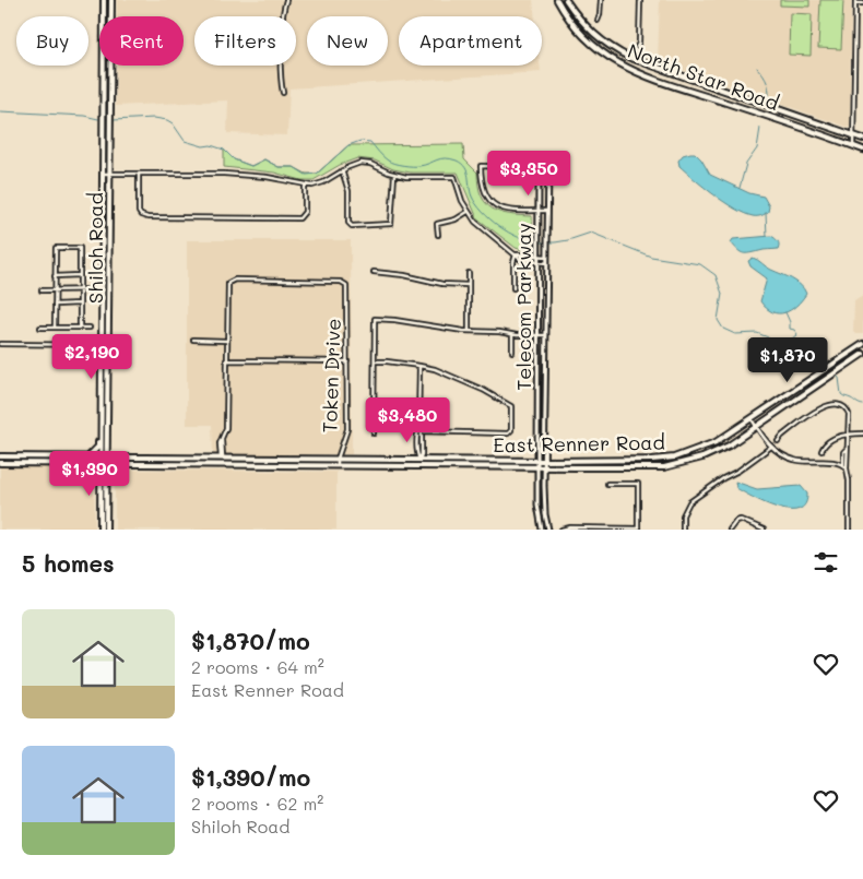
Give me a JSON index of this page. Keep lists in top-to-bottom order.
{
  "streets": {
    "main road": ["North Star Road", "Shiloh Road", "East Renner Road"],
    "street": ["Telecom Parkway", "Token Drive"]
  },
  "crossings": [
    ["Shiloh Road", "East Renner Road"],
    ["Telecom Parkway", "East Renner Road"],
    ["Token Drive", "East Renner Road"]
  ],
  "page": {
    "chip": [
      "Buy",
      "Rent",
      "Filters",
      "New",
      "Apartment"
    ],
    "price": [
      "$3,350",
      "$2,190",
      "$1,870",
      "$3,480",
      "$1,390"
    ],
    "heading": "5 homes",
    "list": [
      {
        "name": "$1,870/mo",
        "note": "2 rooms · 64 m² · East Renner Road"
      },
      {
        "name": "$1,390/mo",
        "note": "2 rooms · 62 m² · Shiloh Road"
      }
    ]
  }
}
